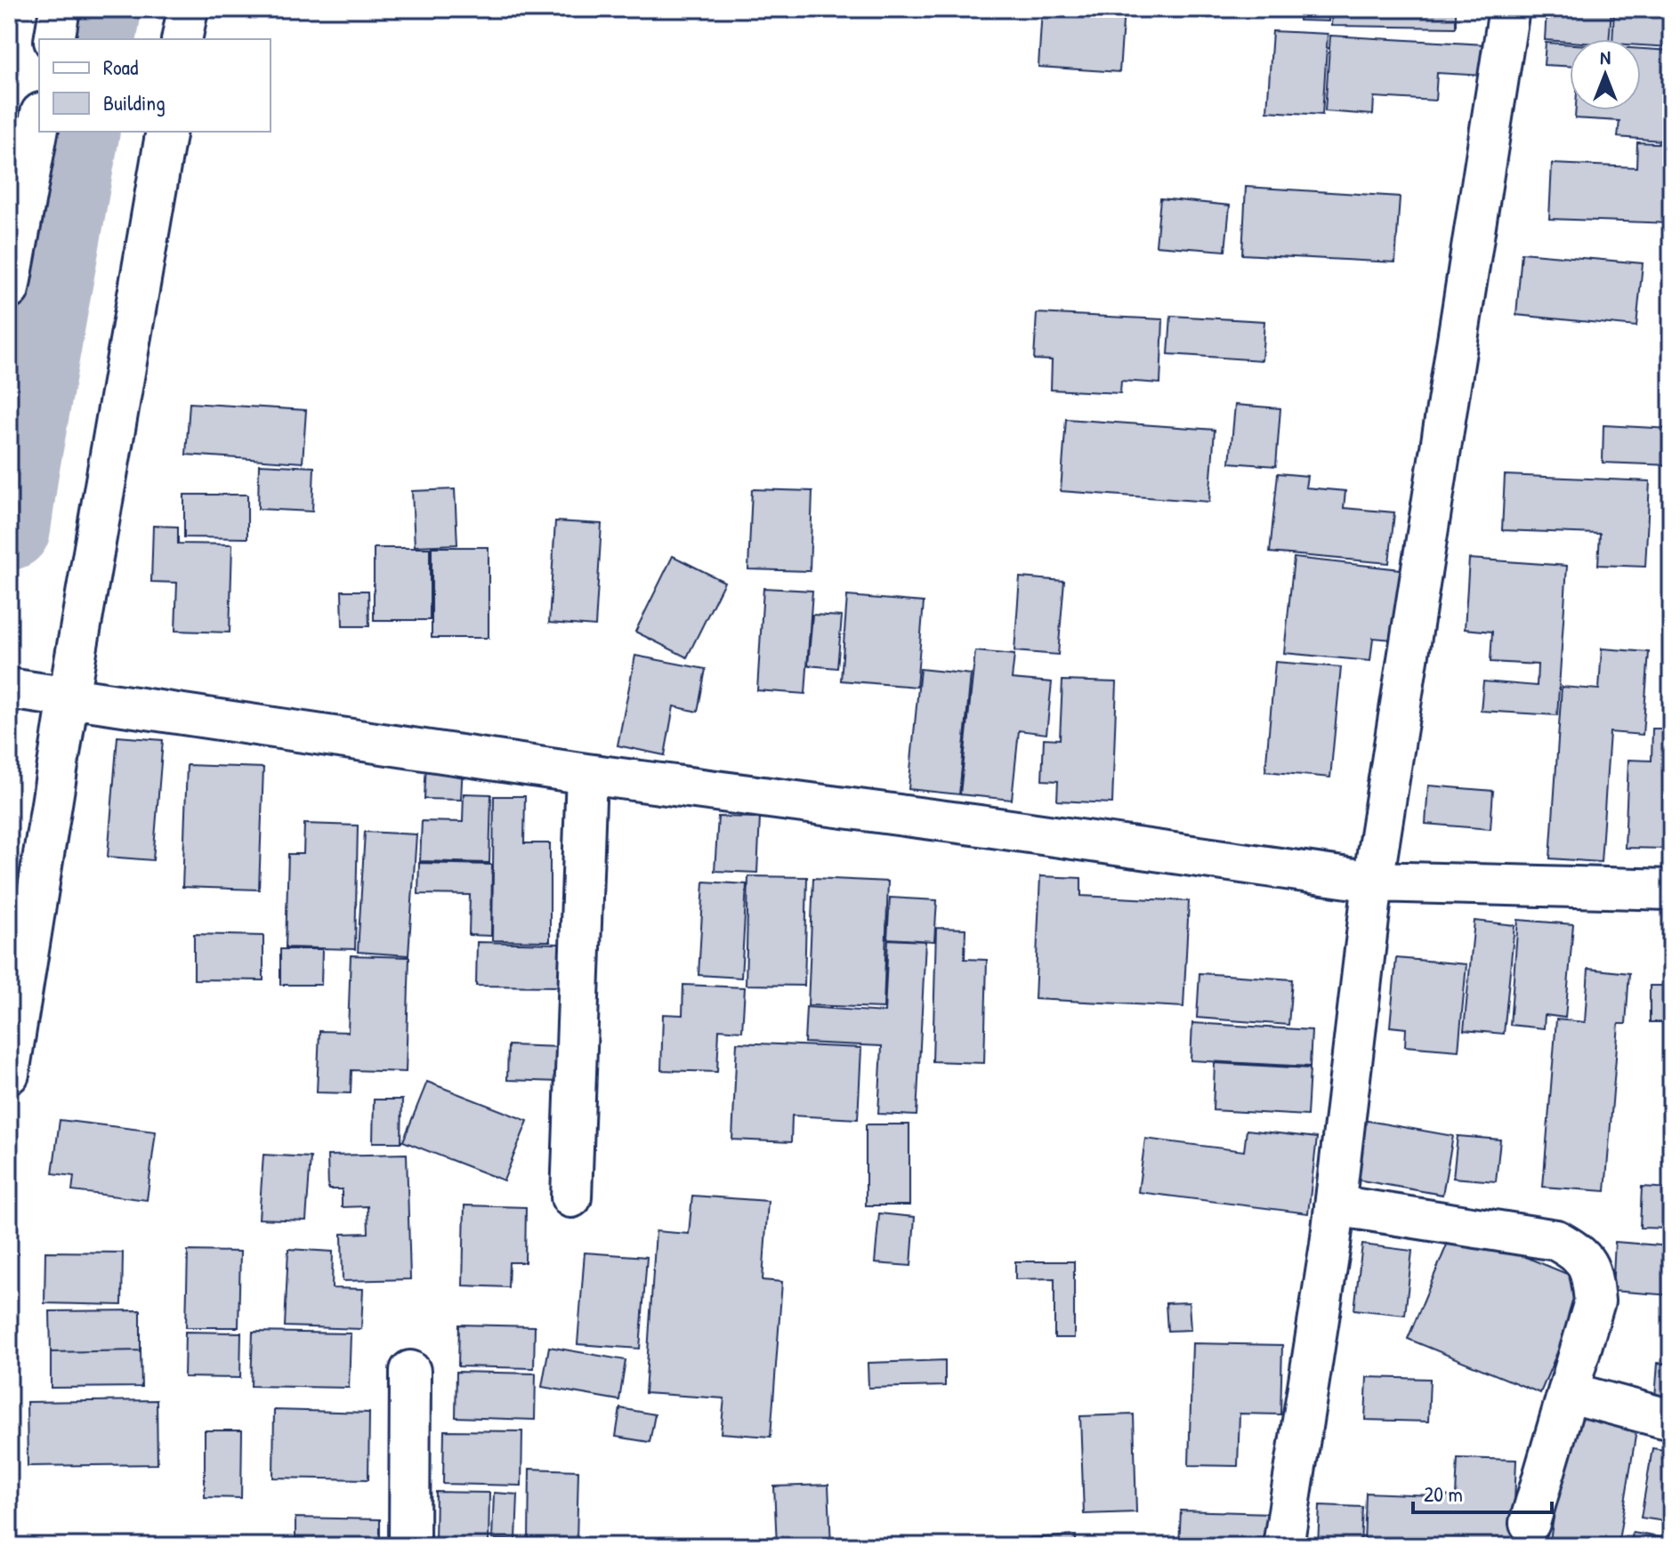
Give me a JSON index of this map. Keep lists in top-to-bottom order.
{
  "legend": ["Road", "Building"],
  "scale_bar": "20 m",
  "north": "top"
}
